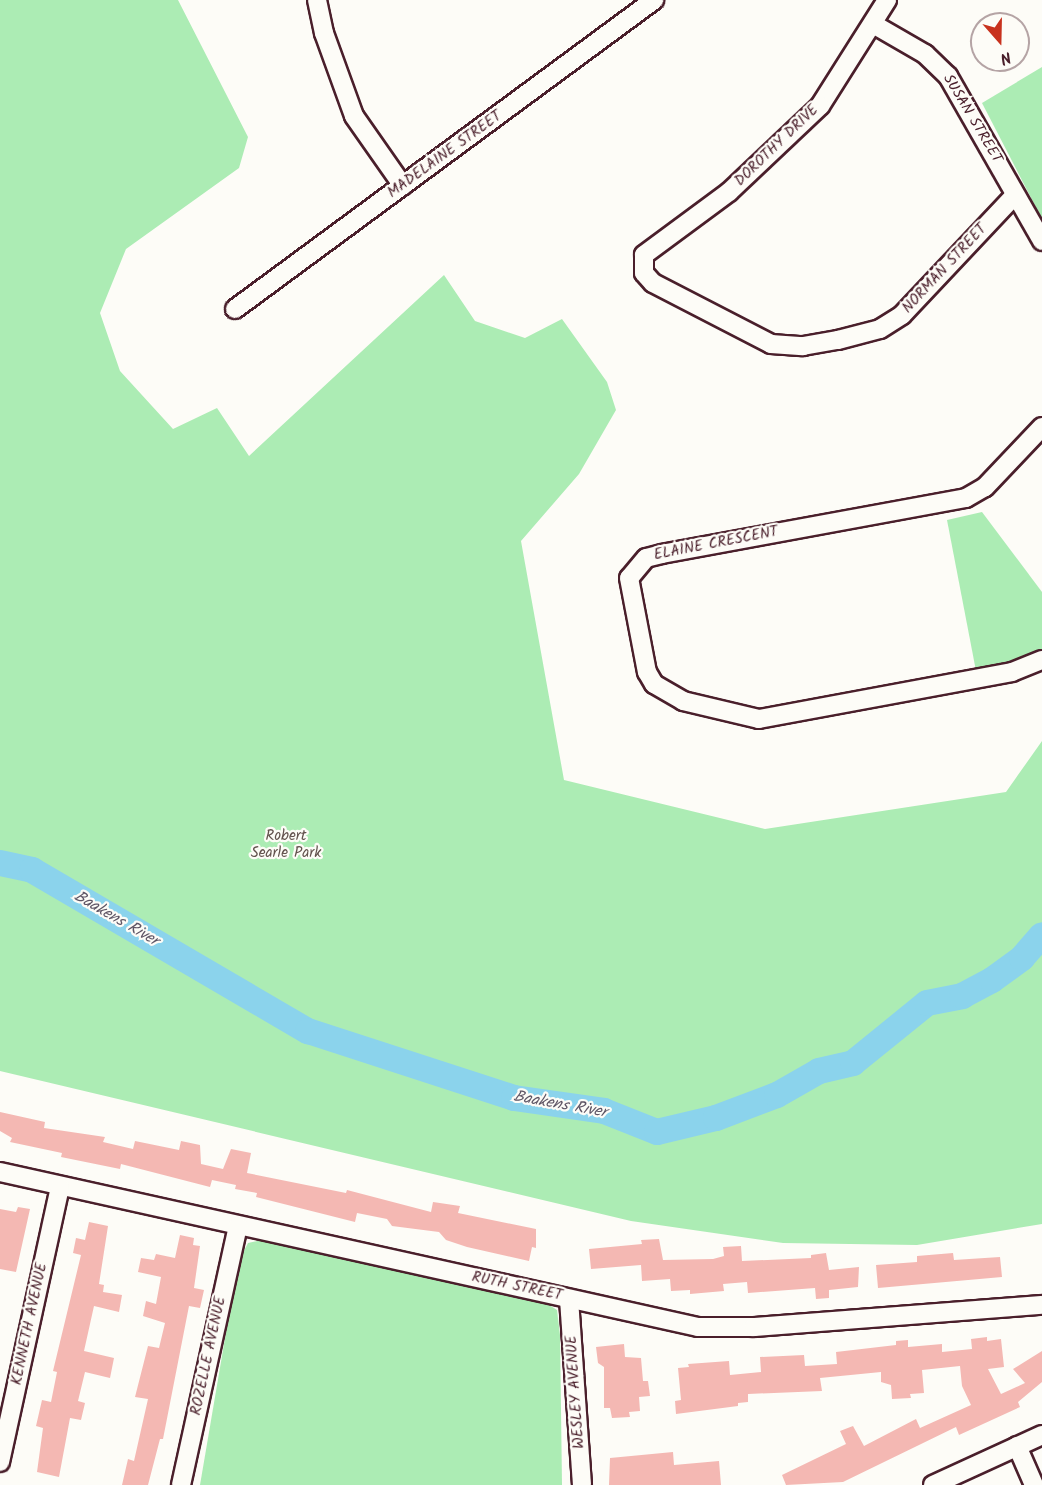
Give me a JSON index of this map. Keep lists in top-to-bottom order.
{
  "streets": {
    "street": [
      "SUSAN STREET",
      "DOROTHY DRIVE",
      "MADELAINE STREET",
      "NORMAN STREET",
      "ELAINE CRESCENT",
      "RUTH STREET",
      "KENNETH AVENUE",
      "ROZELLE AVENUE",
      "WESLEY AVENUE"
    ]
  },
  "crossings": [
    ["SUSAN STREET", "DOROTHY DRIVE"],
    ["SUSAN STREET", "NORMAN STREET"],
    ["DOROTHY DRIVE", "NORMAN STREET"],
    ["RUTH STREET", "KENNETH AVENUE"],
    ["RUTH STREET", "ROZELLE AVENUE"],
    ["RUTH STREET", "WESLEY AVENUE"]
  ],
  "water": ["Baakens River"],
  "parks": ["Robert Searle Park"],
  "north": "bottom"
}
